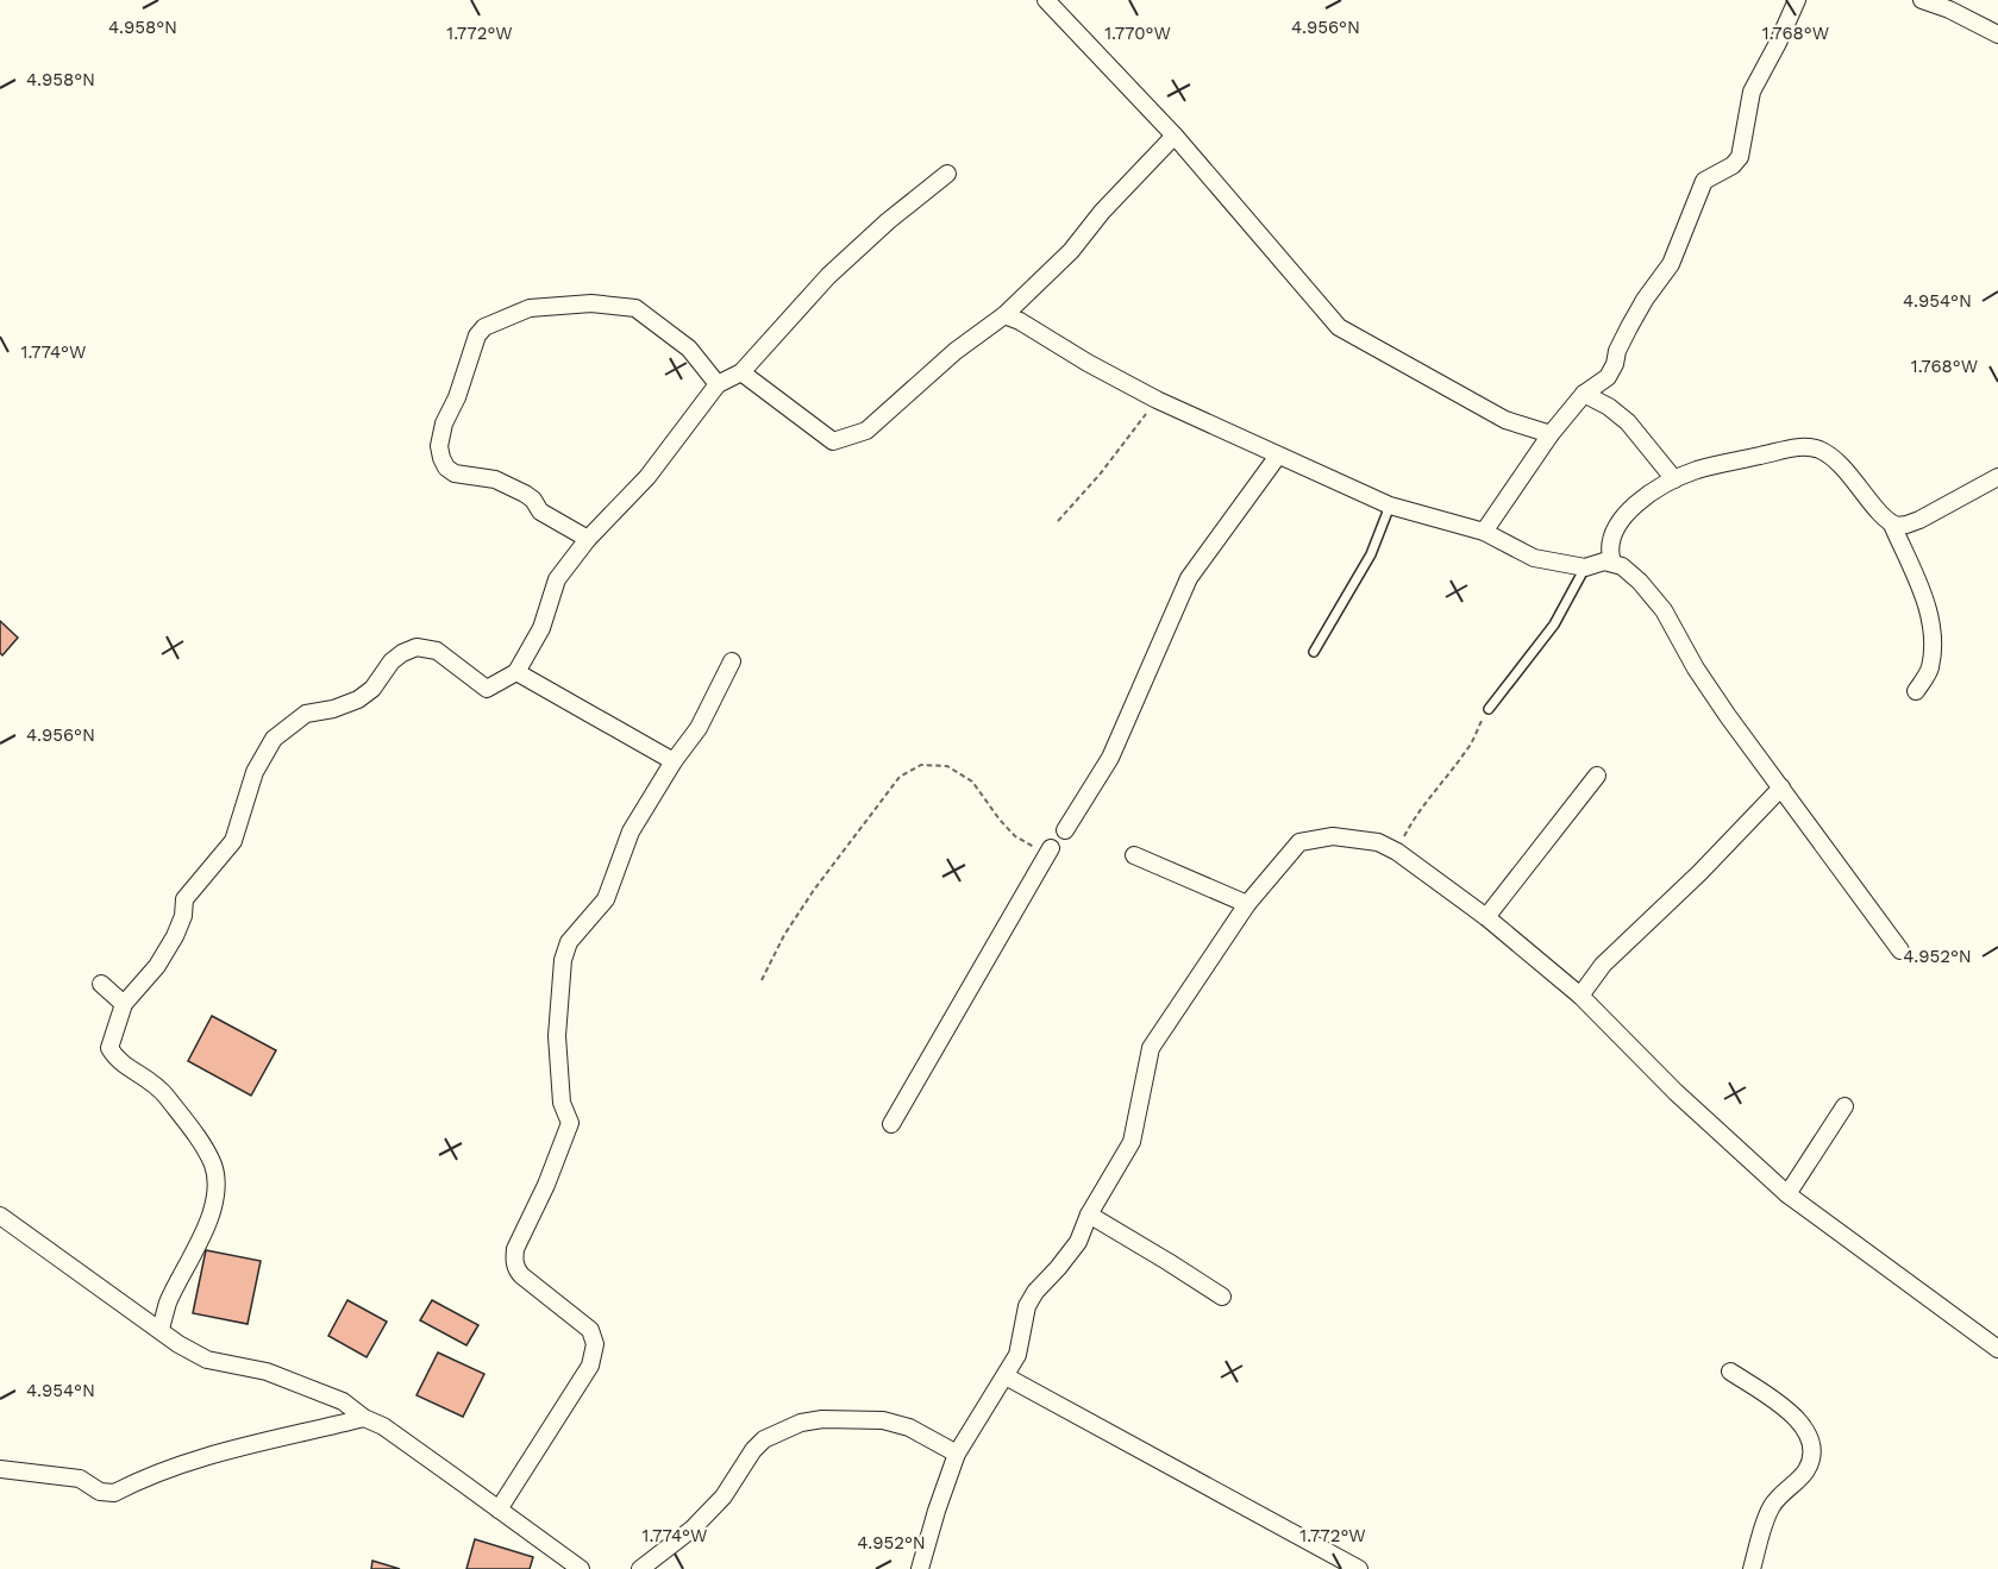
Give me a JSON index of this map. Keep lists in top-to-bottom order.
{
  "coordinates": [
    "4.958°N",
    "4.956°N",
    "1.772°W",
    "1.770°W",
    "1.768°W",
    "4.954°N",
    "1.774°W",
    "4.952°N"
  ]
}
